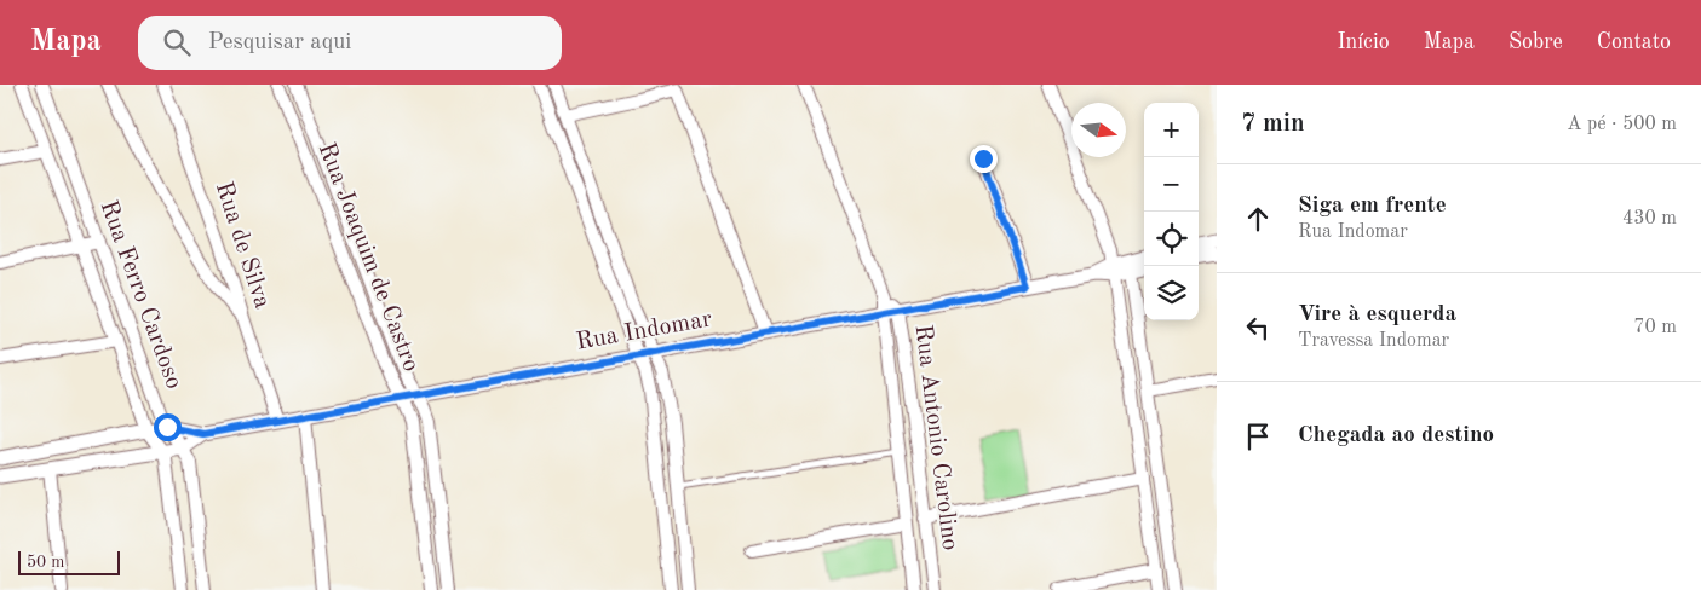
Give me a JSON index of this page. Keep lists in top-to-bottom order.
{
  "streets": {
    "street": [
      "Rua de Silva",
      "Rua Joaquim de Castro",
      "Rua Ferro Cardoso",
      "Rua Indomar",
      "Rua Antonio Carolino"
    ]
  },
  "crossings": [
    ["Rua de Silva", "Rua Indomar"],
    ["Rua Joaquim de Castro", "Rua Indomar"],
    ["Rua Ferro Cardoso", "Rua Indomar"],
    ["Rua Indomar", "Rua Antonio Carolino"]
  ],
  "scale_bar": "50 m",
  "north": "right",
  "page": {
    "header": "Mapa",
    "search": "Pesquisar aqui",
    "nav": [
      "Início",
      "Mapa",
      "Sobre",
      "Contato"
    ],
    "heading": ["7 min", "A pé · 500 m"],
    "map_buttons": ["+", "−"],
    "list": [
      ["Siga em frente", "Rua Indomar", "430 m"],
      ["Vire à esquerda", "Travessa Indomar", "70 m"],
      "Chegada ao destino"
    ],
    "scale": "50 m"
  }
}
